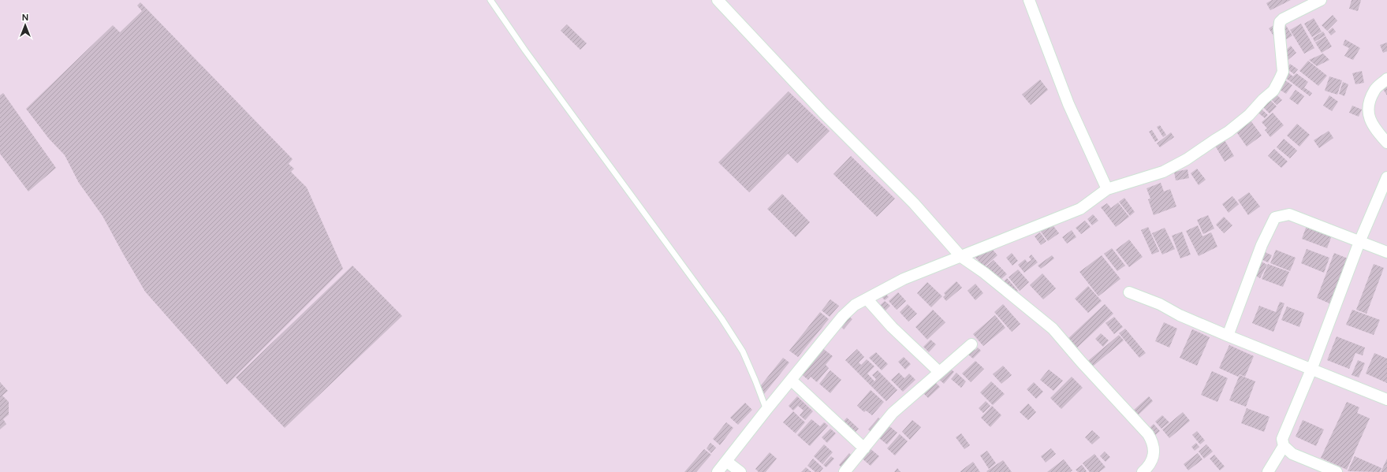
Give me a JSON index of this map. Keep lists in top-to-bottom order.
{
  "north": "top"
}
